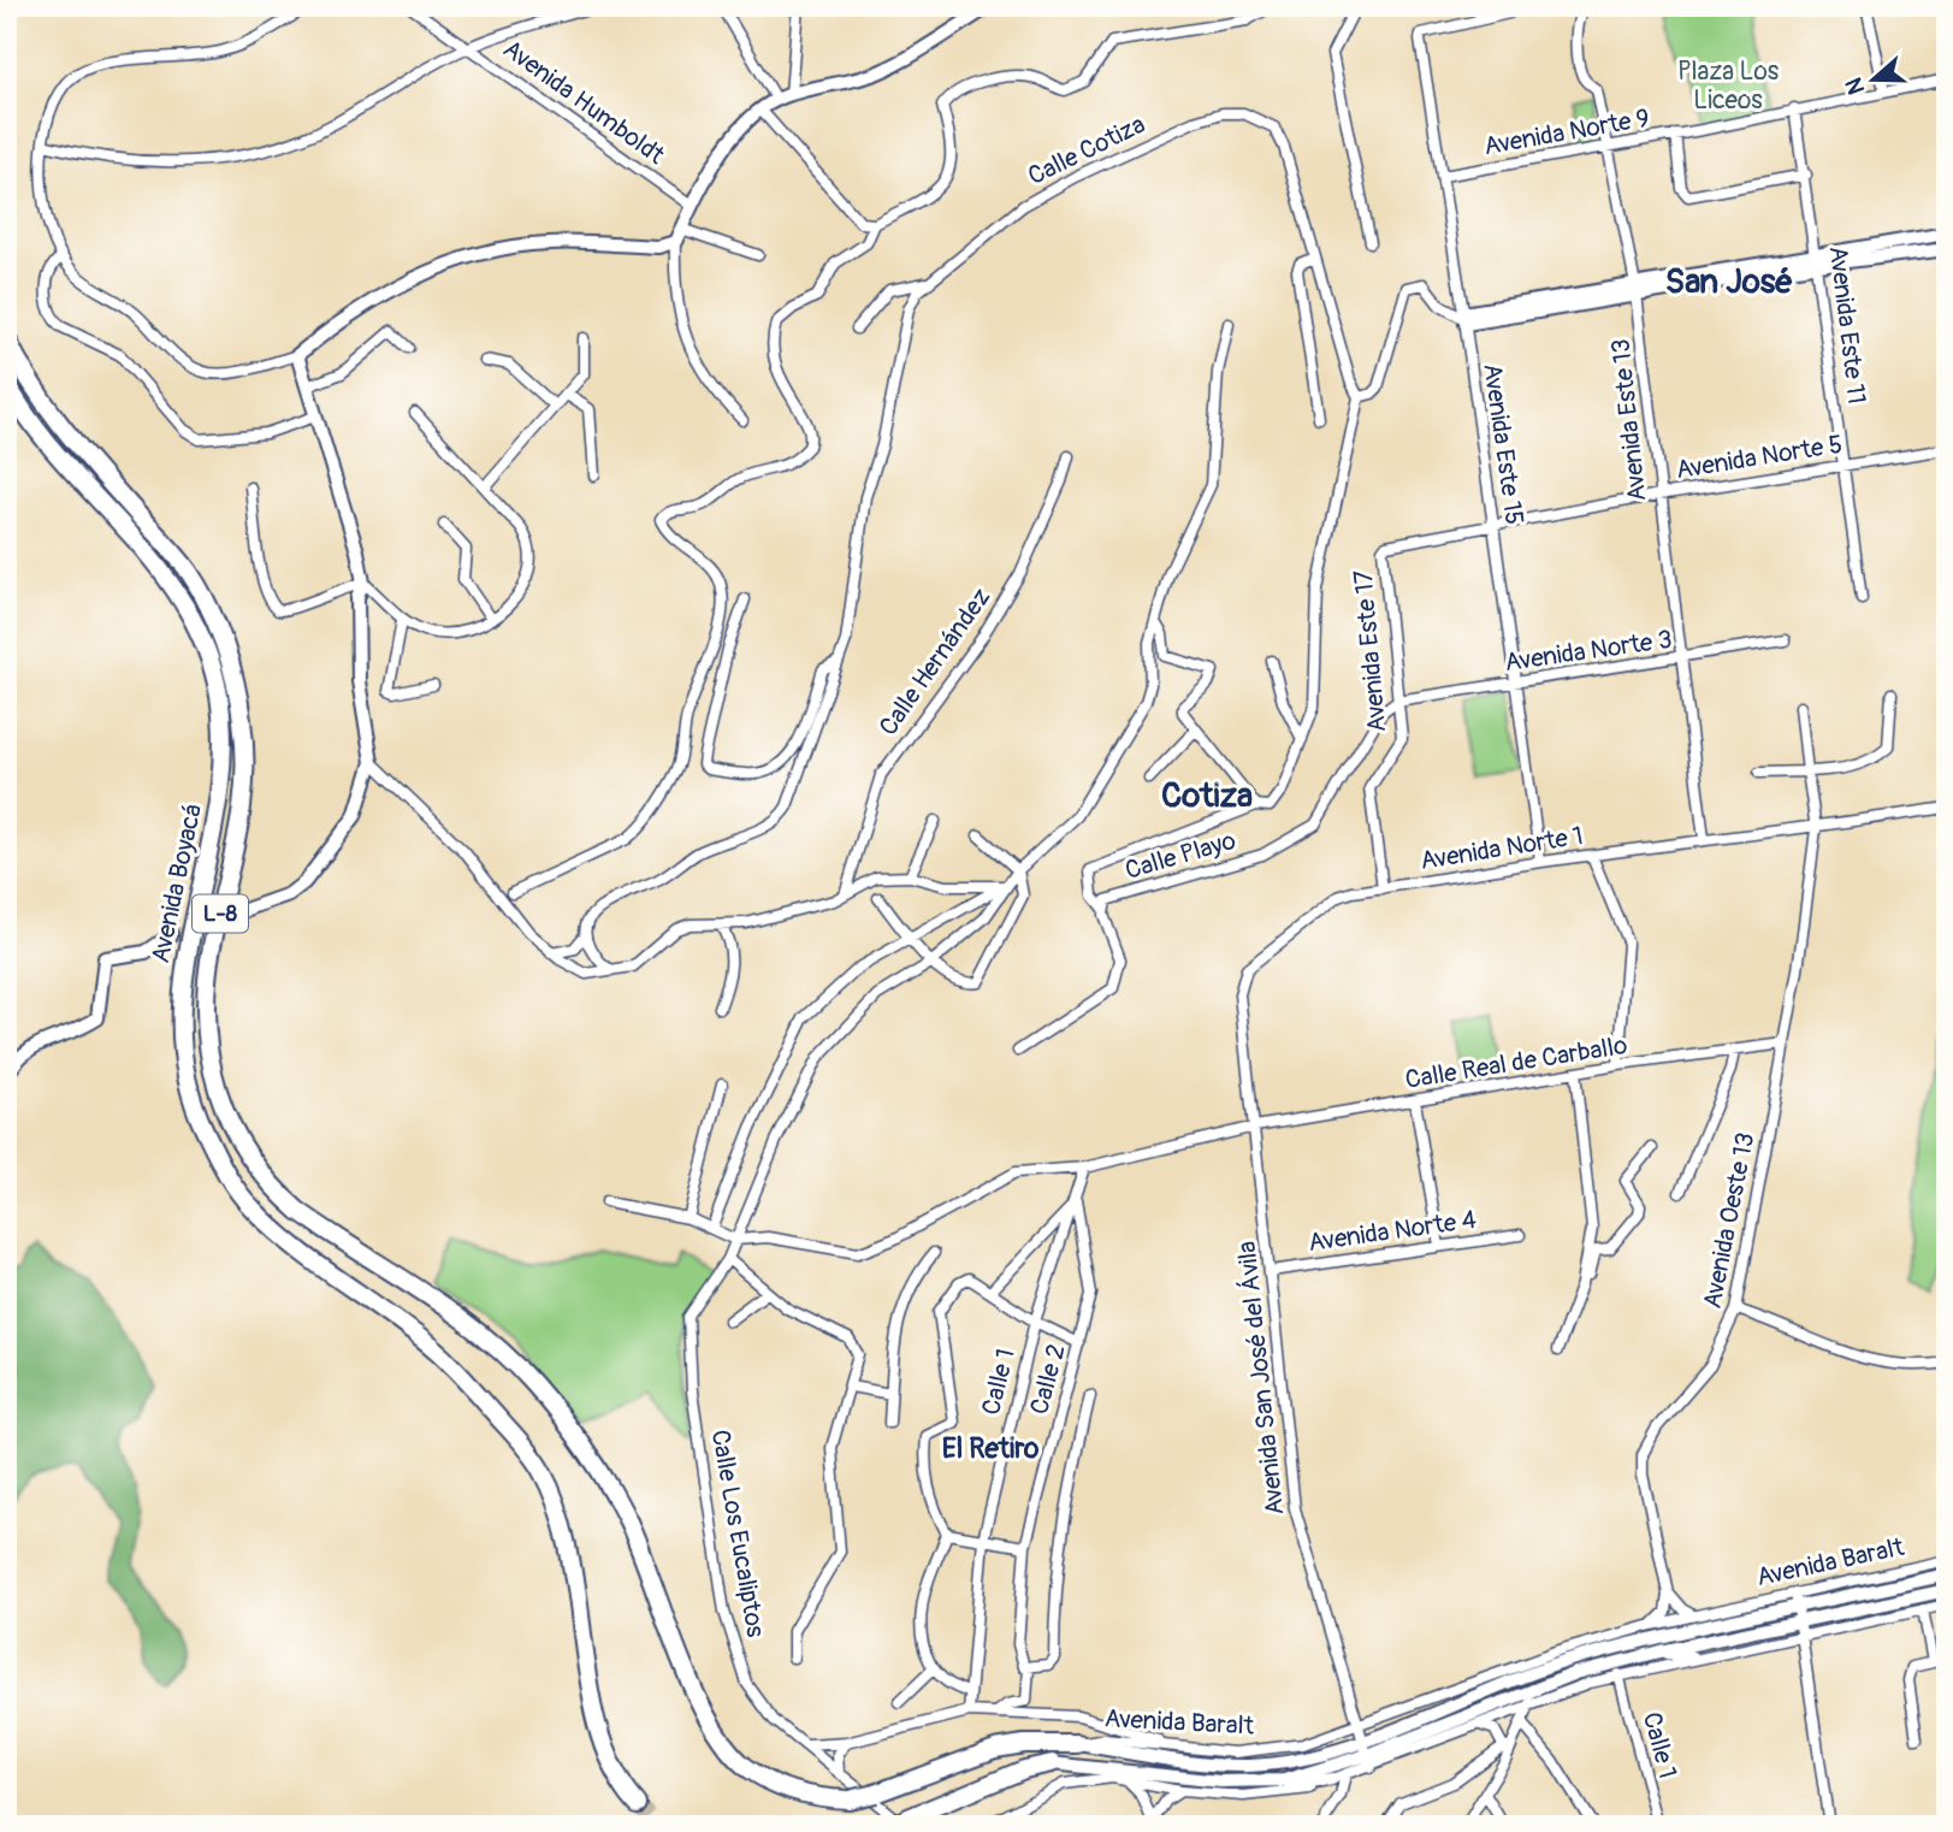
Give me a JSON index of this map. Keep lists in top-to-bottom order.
{
  "streets": {
    "highway": ["Avenida Boyacá", "L-8"],
    "main road": ["Avenida Baralt"],
    "street": [
      "Avenida Humboldt",
      "Avenida Norte 9",
      "Calle Cotiza",
      "Avenida Este 11",
      "Avenida Este 13",
      "Avenida Este 15",
      "Avenida Norte 5",
      "Avenida Este 17",
      "Avenida Norte 3",
      "Calle Hernández",
      "Avenida Norte 1",
      "Calle Playo",
      "Calle Real de Carballo",
      "Avenida Oeste 13",
      "Avenida Norte 4",
      "Avenida San José del Ávila",
      "Calle 2",
      "Calle 1",
      "Calle Los Eucaliptos"
    ]
  },
  "crossings": [
    ["Avenida Norte 9", "Avenida Este 11"],
    ["Avenida Norte 9", "Avenida Este 13"],
    ["Avenida Norte 9", "Avenida Este 15"],
    ["Avenida Este 11", "Avenida Norte 5"],
    ["Avenida Este 13", "Avenida Norte 5"],
    ["Avenida Este 13", "Avenida Norte 3"],
    ["Avenida Este 13", "Avenida Norte 1"],
    ["Avenida Este 15", "Avenida Norte 5"],
    ["Avenida Este 15", "Avenida Norte 3"],
    ["Avenida Este 15", "Avenida Norte 1"],
    ["Avenida Norte 5", "Avenida Este 17"],
    ["Avenida Este 17", "Avenida Norte 3"],
    ["Avenida Este 17", "Avenida Norte 1"],
    ["Avenida Este 17", "Calle Playo"],
    ["Avenida Norte 3", "Calle Playo"],
    ["Avenida Norte 1", "Calle Real de Carballo"],
    ["Avenida Norte 1", "Avenida Oeste 13"],
    ["Avenida Norte 1", "Avenida San José del Ávila"],
    ["Avenida Boyacá", "Avenida Baralt"],
    ["Calle Real de Carballo", "Avenida Oeste 13"],
    ["Calle Real de Carballo", "Avenida San José del Ávila"],
    ["Calle Real de Carballo", "Calle 1"],
    ["Calle Real de Carballo", "Calle Los Eucaliptos"],
    ["Avenida Norte 4", "Avenida San José del Ávila"],
    ["Avenida San José del Ávila", "Avenida Baralt"],
    ["Calle 2", "Calle 1"],
    ["Calle 1", "Avenida Baralt"]
  ],
  "districts": ["San José", "Cotiza", "El Retiro"],
  "parks": ["Plaza Los Liceos"],
  "north": "left"
}
